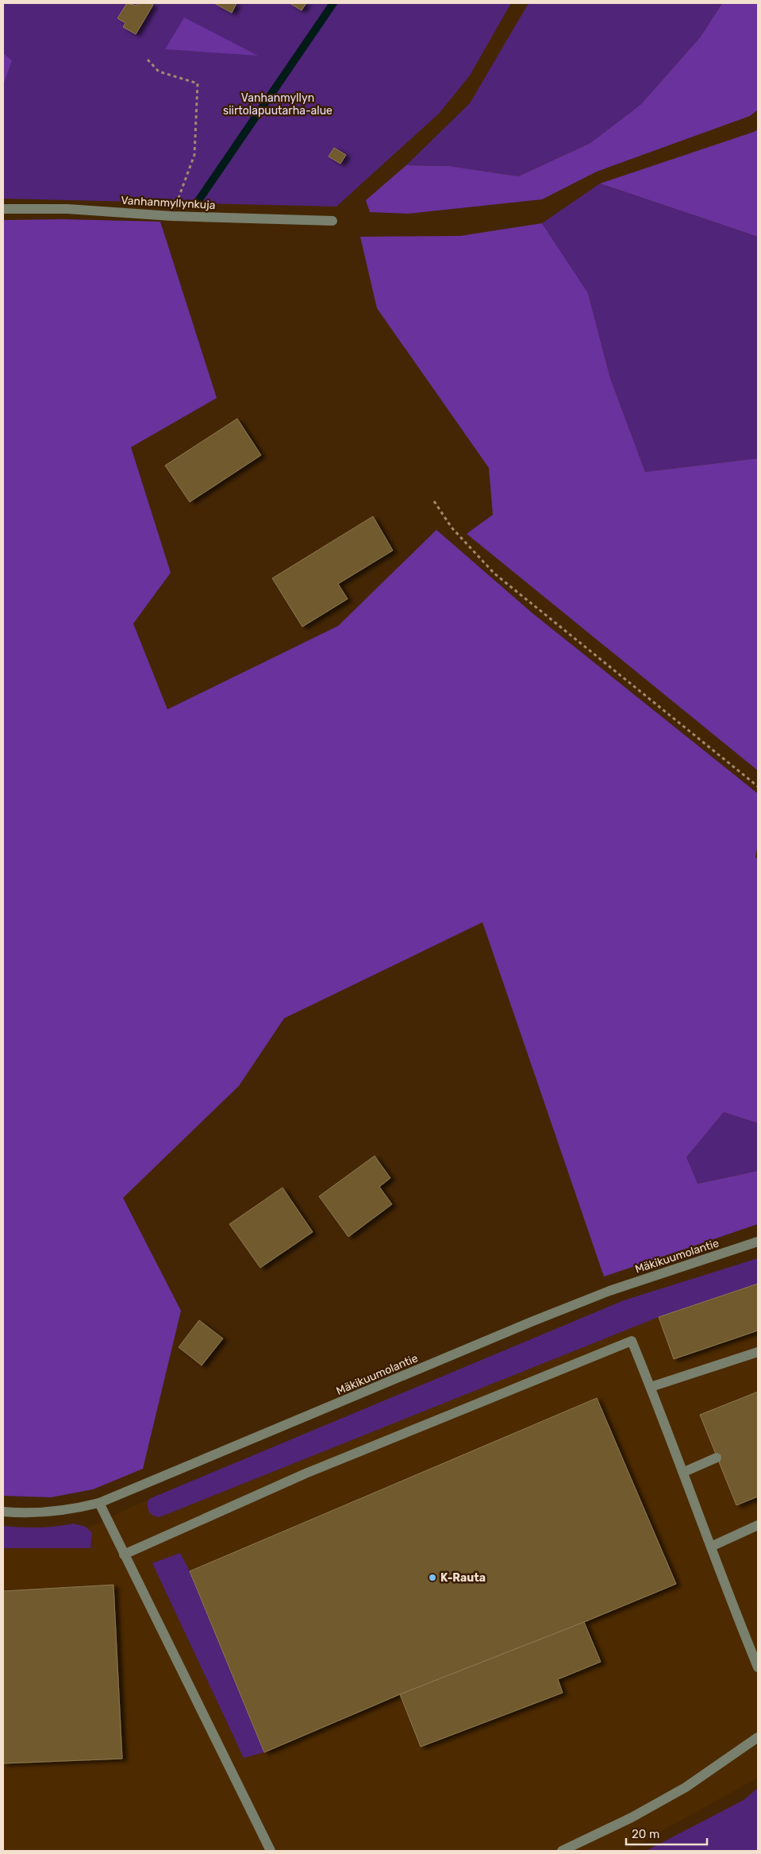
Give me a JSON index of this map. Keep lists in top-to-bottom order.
{
  "streets": {
    "street": ["Vanhanmyllynkuja", "Mäkikuumolantie"]
  },
  "parks": ["Vanhanmyllyn siirtolapuutarha-alue"],
  "places": ["K-Rauta"],
  "scale_bar": "20 m"
}
